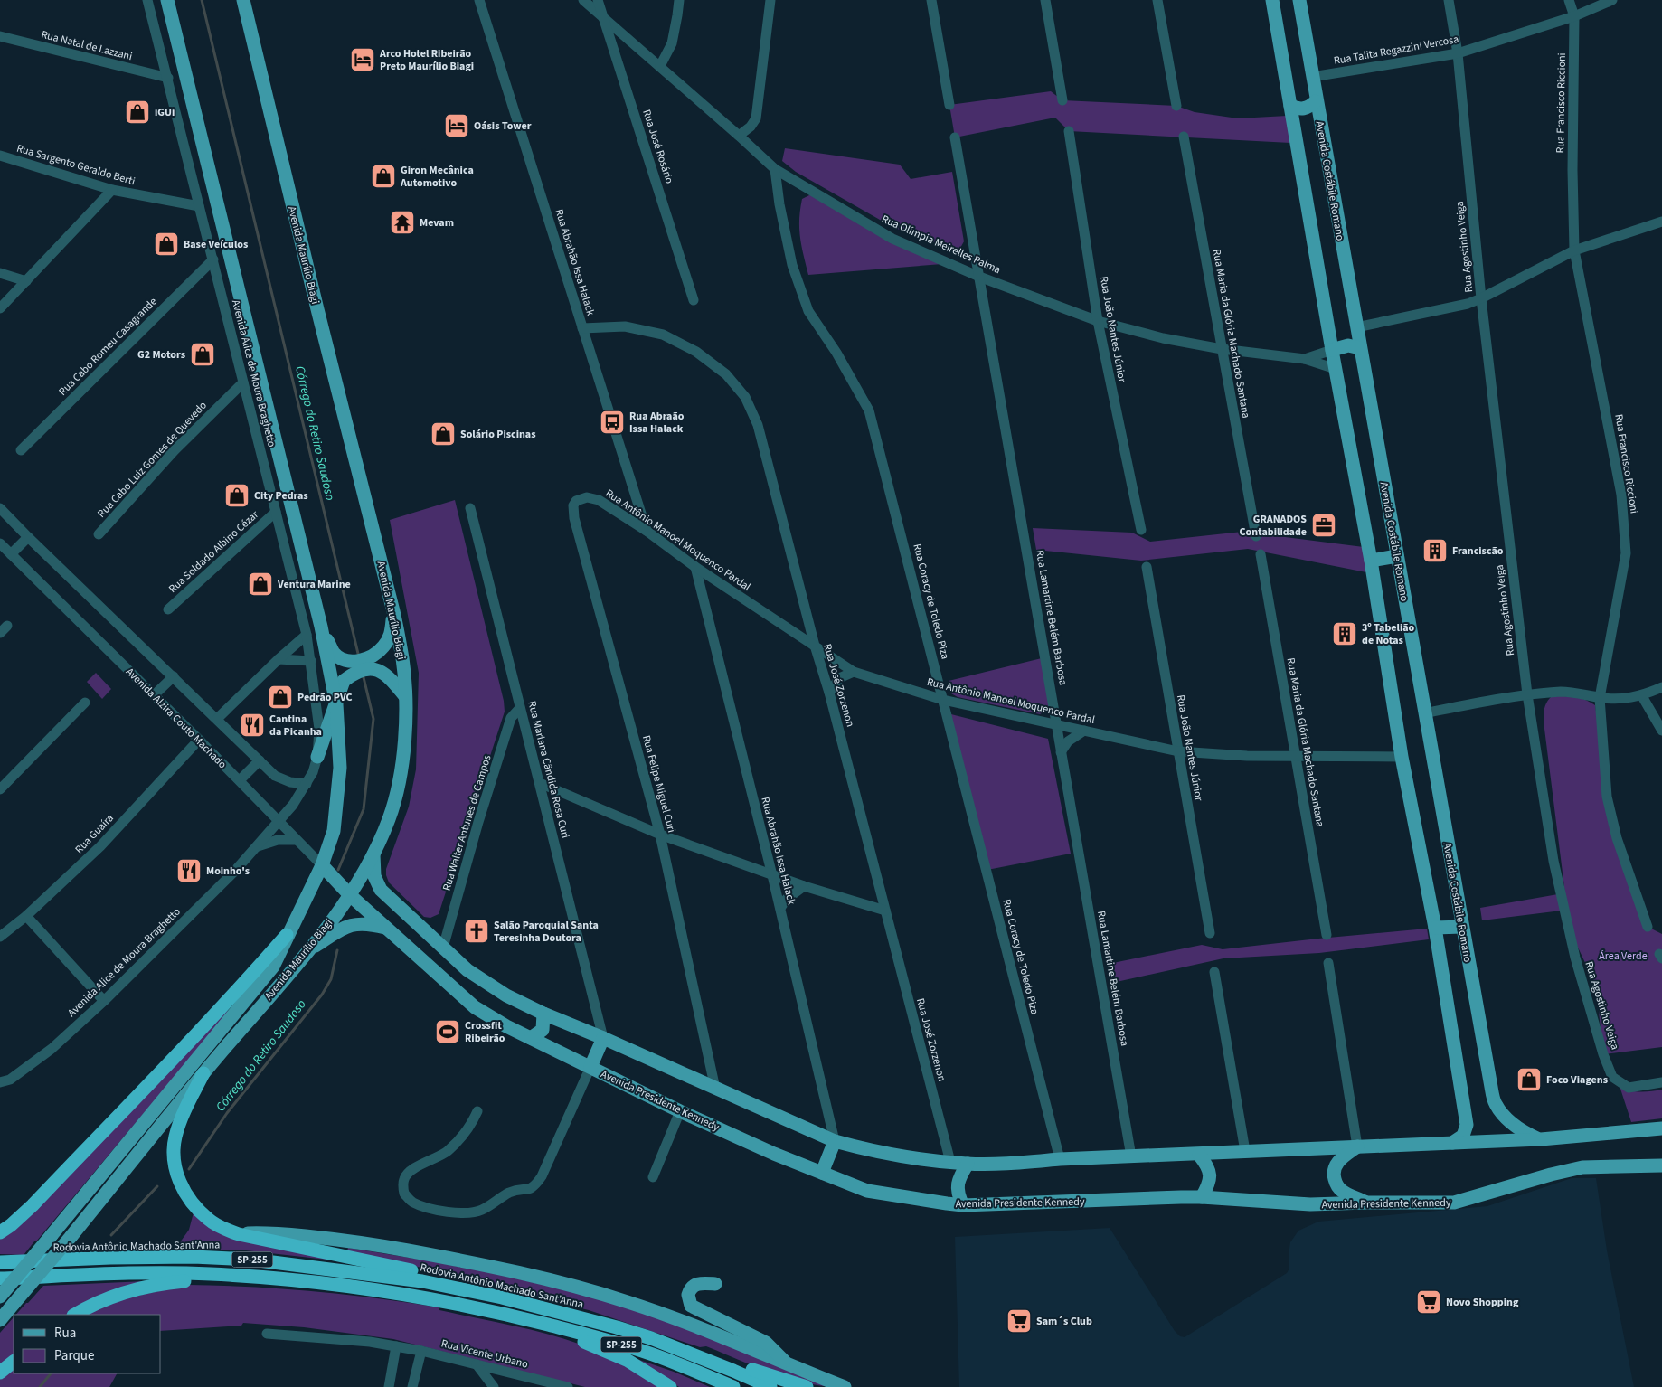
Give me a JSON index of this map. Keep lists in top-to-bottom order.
{
  "streets": {
    "highway": ["Rodovia Antônio Machado Sant'Anna", "SP-255"],
    "main road": [
      "Avenida Costábile Romano",
      "Avenida Maurílio Biagi",
      "Avenida Alzira Couto Machado",
      "Avenida Presidente Kennedy"
    ],
    "street": [
      "Rua Natal de Lazzani",
      "Rua Talita Regazzini Vercosa",
      "Rua Francisco Riccioni",
      "Rua José Rosário",
      "Rua Sargento Geraldo Berti",
      "Rua Olímpia Meirelles Palma",
      "Rua Agostinho Veiga",
      "Rua Abrahão Issa Halack",
      "Rua João Nantes Júnior",
      "Rua Maria da Glória Machado Santana",
      "Rua Cabo Romeu Casagrande",
      "Avenida Alice de Moura Braghetto",
      "Rua Cabo Luiz Gomes de Quevedo",
      "Rua Antônio Manoel Moquenco Pardal",
      "Rua Soldado Albino Cézar",
      "Rua Coracy de Toledo Piza",
      "Rua Lamartine Belém Barbosa",
      "Rua José Zorzenon",
      "Rua Mariana Cândida Rosa Curi",
      "Rua Felipe Miguel Curi",
      "Rua Walter Antunes de Campos",
      "Rua Guaíra",
      "Rua Vicente Urbano"
    ]
  },
  "crossings": [
    ["Rua Natal de Lazzani", "Avenida Alice de Moura Braghetto"],
    ["Rua Talita Regazzini Vercosa", "Rua Francisco Riccioni"],
    ["Rua Talita Regazzini Vercosa", "Avenida Costábile Romano"],
    ["Rua Talita Regazzini Vercosa", "Rua Agostinho Veiga"],
    ["Rua José Rosário", "Rua Olímpia Meirelles Palma"],
    ["Rua Sargento Geraldo Berti", "Avenida Alice de Moura Braghetto"],
    ["Rua Olímpia Meirelles Palma", "Rua João Nantes Júnior"],
    ["Rua Olímpia Meirelles Palma", "Rua Maria da Glória Machado Santana"],
    ["Rua Olímpia Meirelles Palma", "Rua Coracy de Toledo Piza"],
    ["Rua Olímpia Meirelles Palma", "Rua Lamartine Belém Barbosa"],
    ["Avenida Maurílio Biagi", "Avenida Alzira Couto Machado"],
    ["Avenida Maurílio Biagi", "Avenida Presidente Kennedy"],
    ["Rua Abrahão Issa Halack", "Rua Antônio Manoel Moquenco Pardal"],
    ["Rua Abrahão Issa Halack", "Rua José Zorzenon"],
    ["Rua João Nantes Júnior", "Rua Antônio Manoel Moquenco Pardal"],
    ["Rua Maria da Glória Machado Santana", "Rua Antônio Manoel Moquenco Pardal"],
    ["Rua Cabo Romeu Casagrande", "Avenida Alice de Moura Braghetto"],
    ["Avenida Alice de Moura Braghetto", "Rua Cabo Luiz Gomes de Quevedo"],
    ["Avenida Alice de Moura Braghetto", "Rua Soldado Albino Cézar"],
    ["Avenida Alice de Moura Braghetto", "Avenida Alzira Couto Machado"],
    ["Rua Antônio Manoel Moquenco Pardal", "Rua Coracy de Toledo Piza"],
    ["Rua Antônio Manoel Moquenco Pardal", "Rua Lamartine Belém Barbosa"],
    ["Rua Antônio Manoel Moquenco Pardal", "Rua José Zorzenon"],
    ["Rua Antônio Manoel Moquenco Pardal", "Rua Felipe Miguel Curi"],
    ["Avenida Alzira Couto Machado", "Rua Guaíra"],
    ["Avenida Alzira Couto Machado", "Avenida Presidente Kennedy"],
    ["Rua Mariana Cândida Rosa Curi", "Rua Walter Antunes de Campos"]
  ],
  "water": ["Córrego do Retiro Saudoso"],
  "parks": ["Área Verde"],
  "places": {
    "hotel": ["Arco Hotel Ribeirão Preto Maurílio Biagi", "Oásis Tower"],
    "shop": [
      "iGUi",
      "Giron Mecânica Automotivo",
      "Base Veículos",
      "G2 Motors",
      "Solário Piscinas",
      "City Pedras",
      "Ventura Marine",
      "Pedrão PVC",
      "Foco Viagens"
    ],
    "temple": ["Mevam"],
    "bus stop": ["Rua Abraão Issa Halack"],
    "office": ["GRANADOS Contabilidade"],
    "building": ["Franciscão", "3º Tabelião de Notas"],
    "restaurant": ["Cantina da Picanha", "Moinho's"],
    "church": ["Salão Paroquial Santa Teresinha Doutora"],
    "sports": ["Crossfit Ribeirão"],
    "supermarket": ["Novo Shopping", "Sam´s Club"]
  },
  "legend": ["Rua", "Parque"]
}
